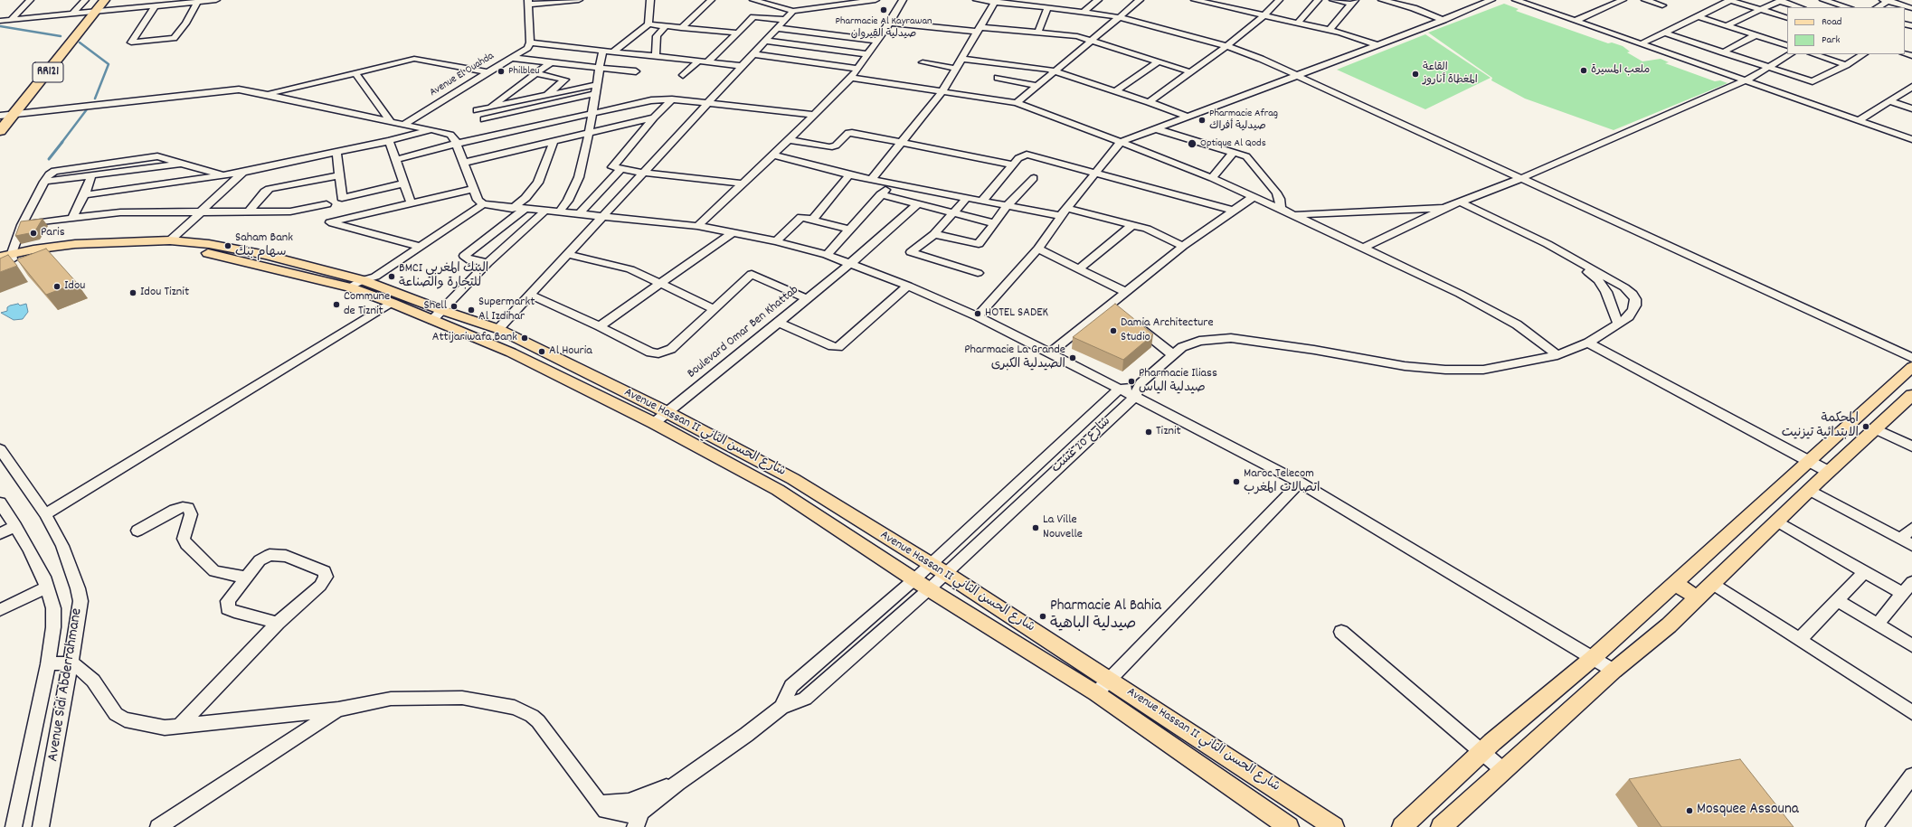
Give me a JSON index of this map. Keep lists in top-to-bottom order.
{
  "streets": {
    "highway": ["RR121"],
    "main road": ["Avenue Hassan II شارع الحسن الثاني"],
    "street": [
      "Avenue El Ouahda",
      "Boulevard Omar Ben Khattab",
      "شارع 20 غشت",
      "Avenue Sidi Abderrahmane"
    ]
  },
  "crossings": [
    ["Boulevard Omar Ben Khattab", "Avenue Hassan II شارع الحسن الثاني"],
    ["Avenue Hassan II شارع الحسن الثاني", "شارع 20 غشت"]
  ],
  "places": [
    "Pharmacie Al Kayrawan صيدلية القيروان",
    "ملعب المسيرة",
    "Philbleu",
    "القاعة المغطاة أناروز",
    "Pharmacie Afrag صيدلية أفراك",
    "Optique Al Qods",
    "Paris",
    "Saham Bank سهام بنك",
    "BMCI البنك المغربي للتجارة والصناعة",
    "Idou",
    "Idou Tiznit",
    "Commune de Tiznit",
    "Shell",
    "Supermarkt Al Izdihar",
    "HOTEL SADEK",
    "Damia Architecture Studio",
    "Attijariwafa Bank",
    "Al Houria",
    "Pharmacie La Grande الصيدلية الكبرى",
    "Pharmacie Iliass صيدلية الياس",
    "المحكمة الابتدائية تيزنيت",
    "Tiznit",
    "Maroc Telecom اتصالات المغرب",
    "La Ville Nouvelle",
    "Pharmacie Al Bahia صيدلية الباهية",
    "Mosquee Assouna"
  ],
  "legend": ["Road", "Park"]
}
